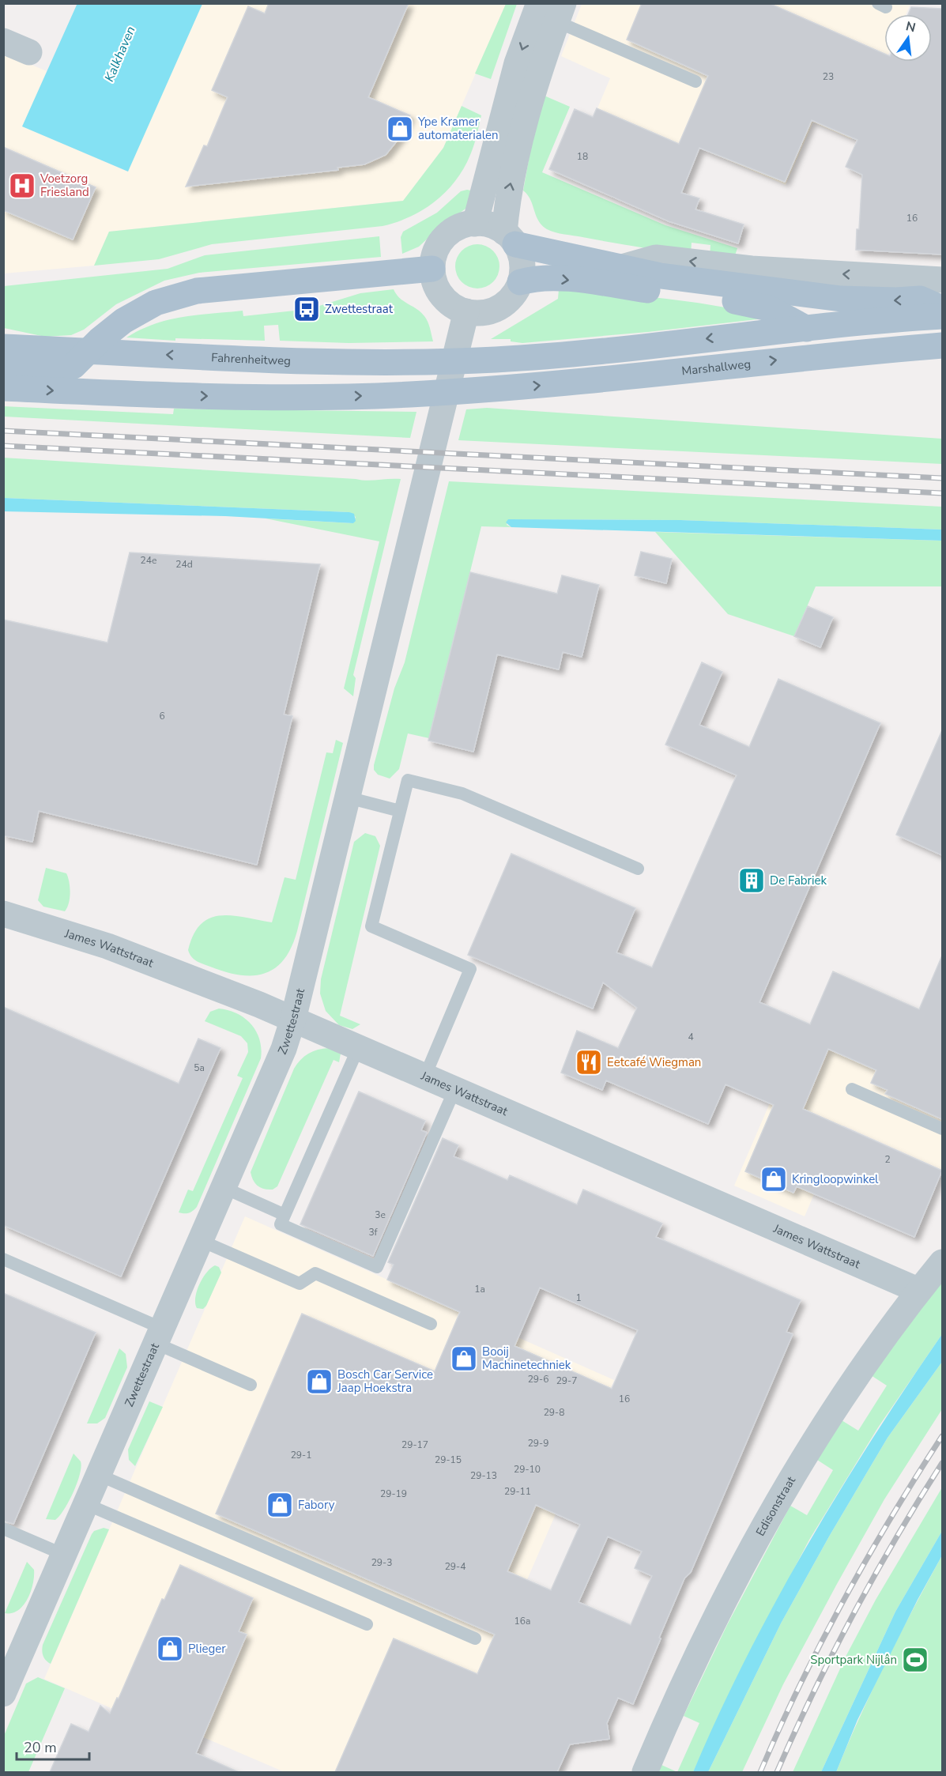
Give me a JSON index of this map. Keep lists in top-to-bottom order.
{
  "streets": {
    "main road": ["Fahrenheitweg", "Marshallweg"],
    "street": ["James Wattstraat", "Zwettestraat", "Edisonstraat"]
  },
  "crossings": [
    ["James Wattstraat", "Zwettestraat"],
    ["James Wattstraat", "Edisonstraat"]
  ],
  "water": ["Kalkhaven"],
  "places": {
    "shop": [
      "Ype Kramer automaterialen",
      "Kringloopwinkel",
      "Booij Machinetechniek",
      "Bosch Car Service Jaap Hoekstra",
      "Fabory",
      "Plieger"
    ],
    "hospital": ["Voetzorg Friesland"],
    "bus stop": ["Zwettestraat"],
    "building": ["De Fabriek"],
    "restaurant": ["Eetcafé Wiegman"],
    "sports": ["Sportpark Nijlân"]
  },
  "house_numbers": [
    "23",
    "18",
    "16",
    "24e",
    "24d",
    "6",
    "4",
    "5a",
    "2",
    "3e",
    "3f",
    "1a",
    "1",
    "29-6",
    "29-7",
    "16",
    "29-8",
    "29-9",
    "29-17",
    "29-1",
    "29-15",
    "29-10",
    "29-13",
    "29-11",
    "29-19",
    "29-3",
    "29-4",
    "16a"
  ],
  "scale_bar": "20 m",
  "north": "top"
}
